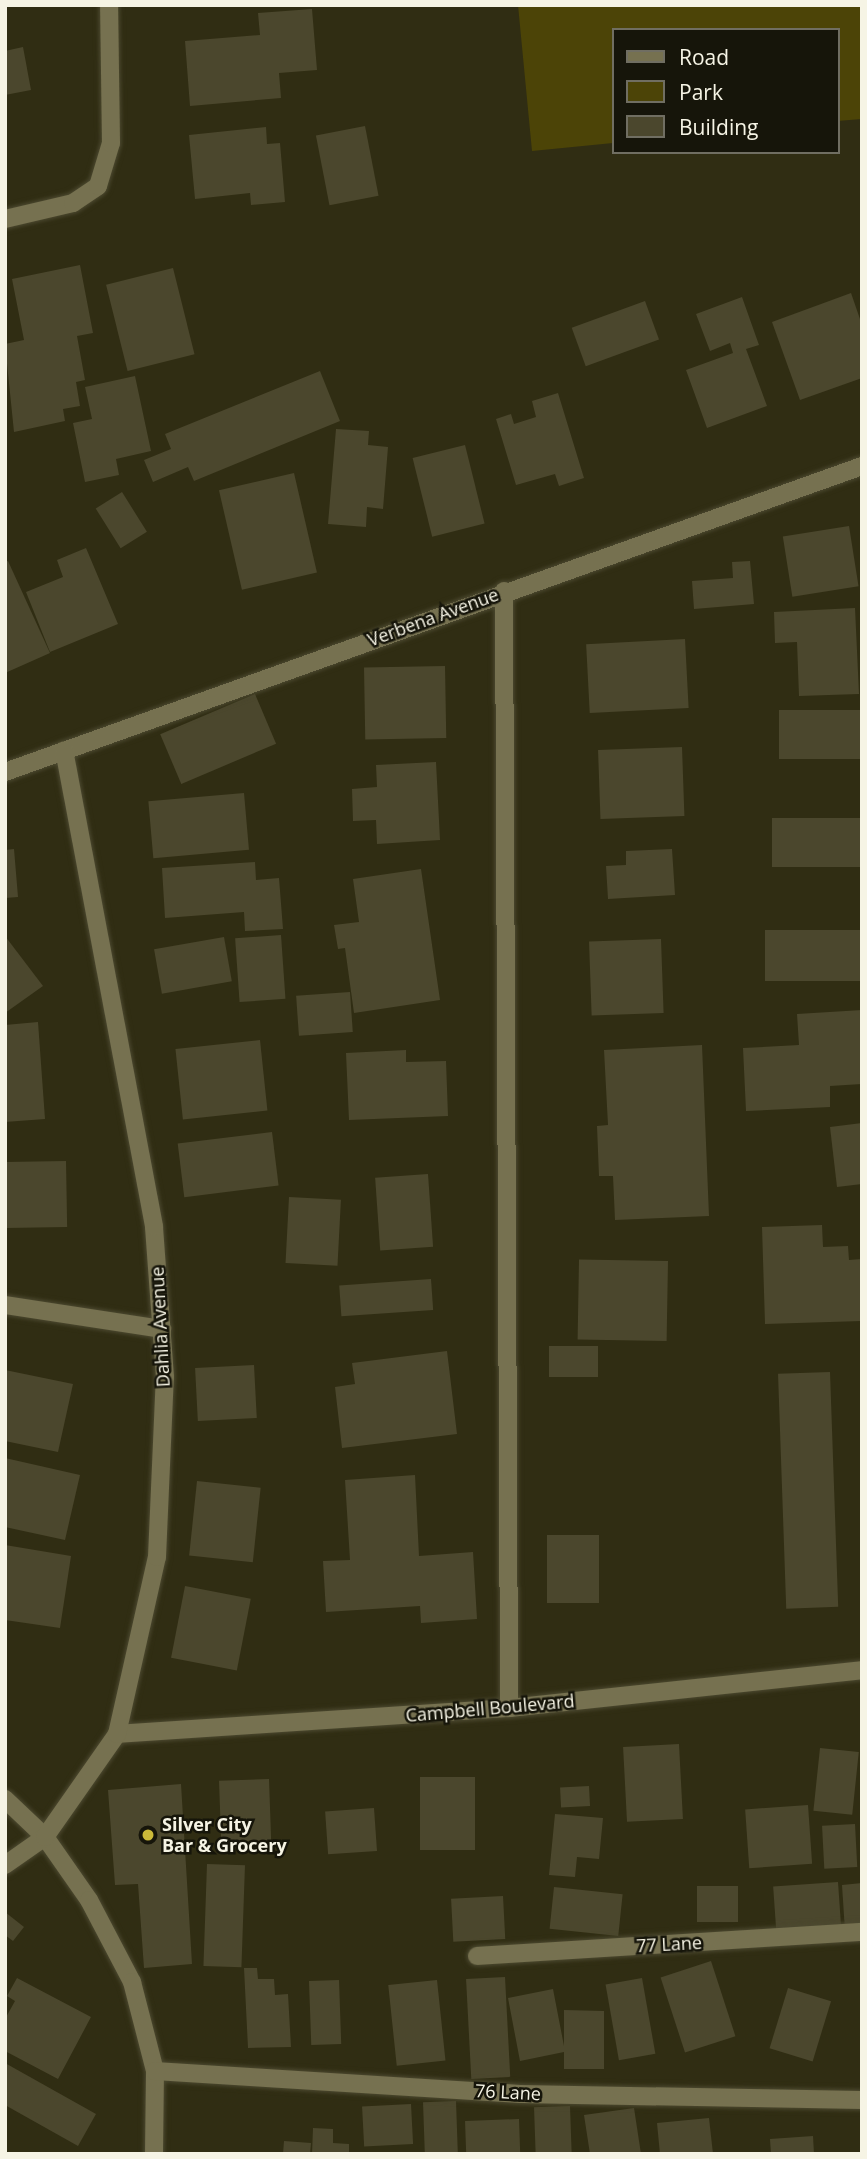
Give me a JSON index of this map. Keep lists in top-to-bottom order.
{
  "streets": {
    "street": [
      "Verbena Avenue",
      "Dahlia Avenue",
      "Campbell Boulevard",
      "77 Lane",
      "76 Lane"
    ]
  },
  "crossings": [
    ["Verbena Avenue", "Dahlia Avenue"],
    ["Dahlia Avenue", "Campbell Boulevard"]
  ],
  "places": ["Silver City Bar & Grocery"],
  "legend": ["Road", "Park", "Building"]
}
